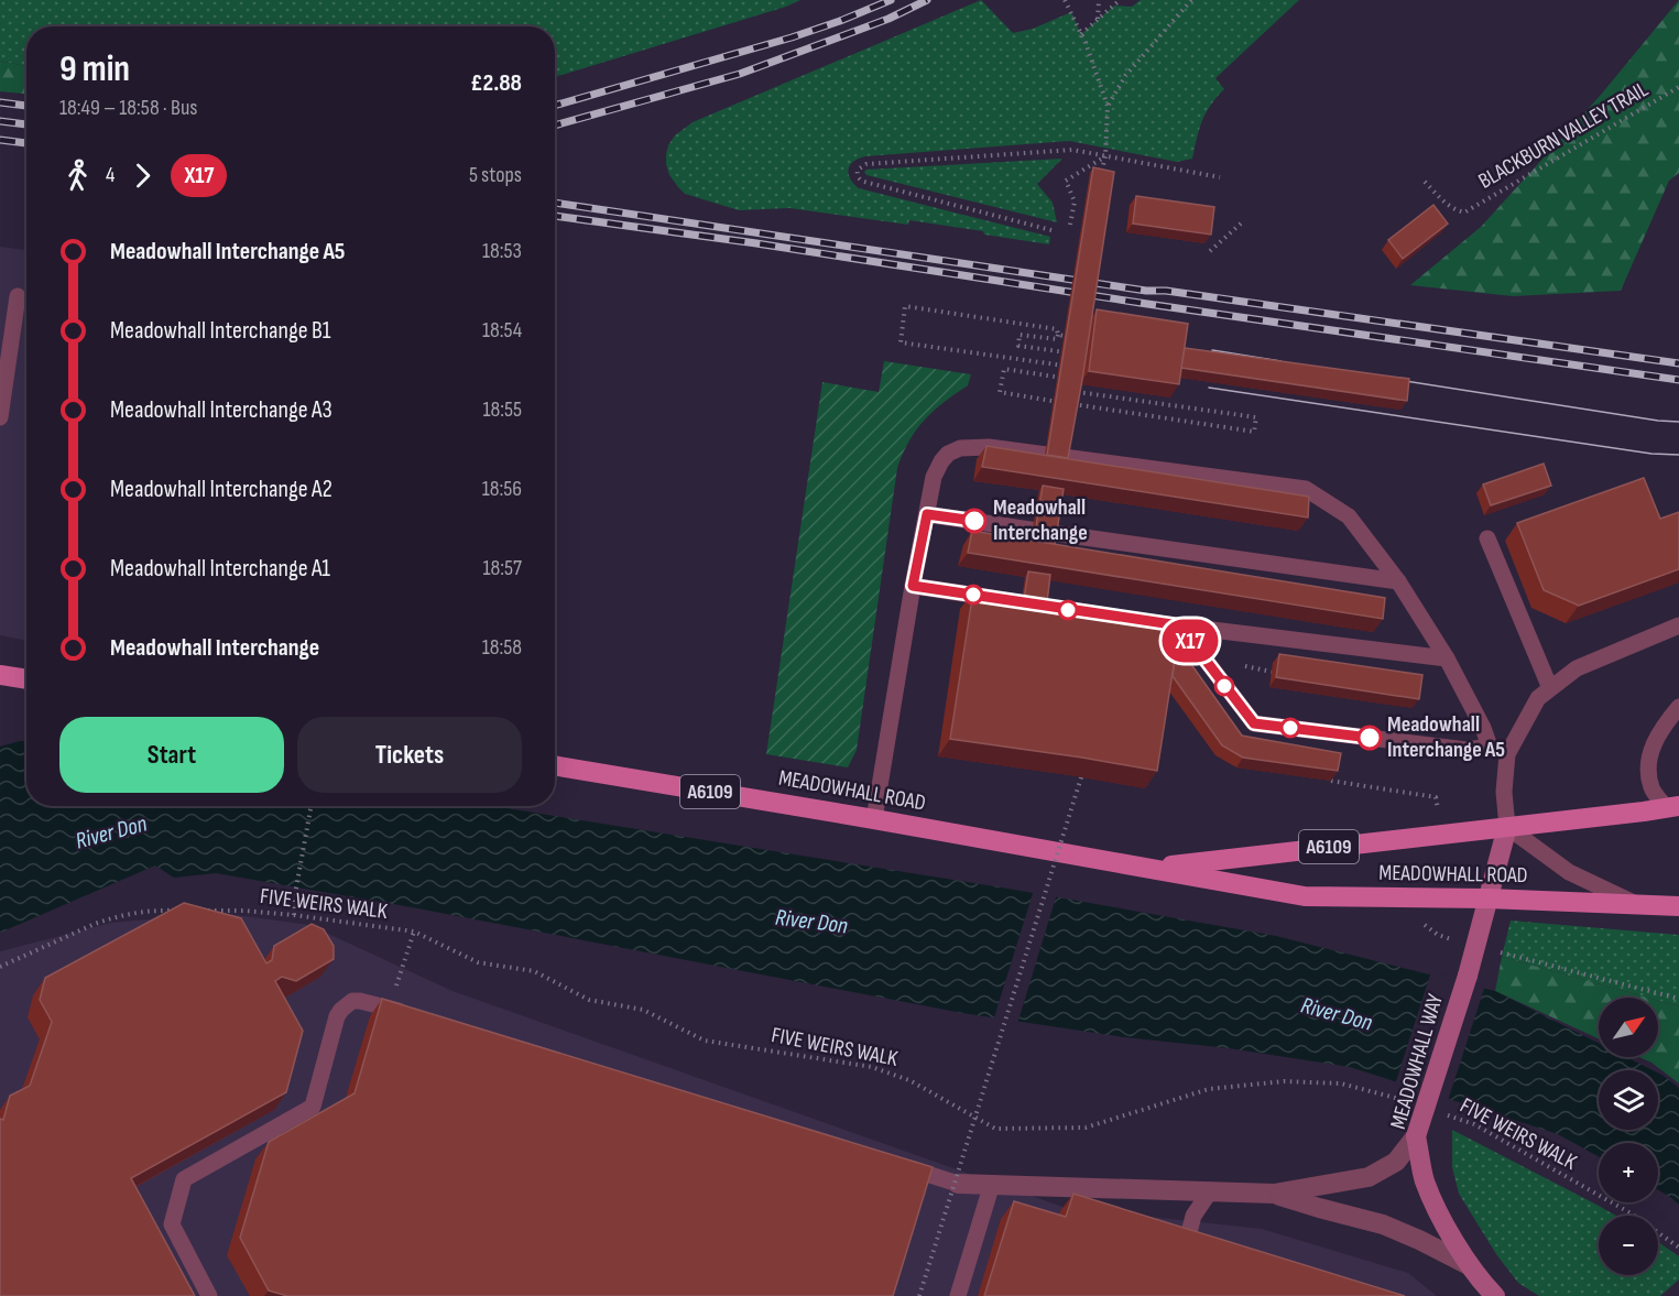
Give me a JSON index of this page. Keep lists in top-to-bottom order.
{
  "streets": {
    "main road": ["MEADOWHALL ROAD", "A6109"],
    "street": ["MEADOWHALL WAY"],
    "path": ["BLACKBURN VALLEY TRAIL", "FIVE WEIRS WALK"]
  },
  "crossings": [
    ["MEADOWHALL ROAD", "MEADOWHALL WAY"]
  ],
  "water": ["River Don"],
  "places": ["Meadowhall Interchange", "Meadowhall Interchange A5"],
  "lines": ["bus line X17"],
  "north": "top right",
  "page": {
    "on_map": "X17",
    "heading": ["9 min", "18:49 – 18:58 · Bus", "£2.88"],
    "legs": ["4", "X17", "5 stops"],
    "list": [
      {
        "name": "Meadowhall Interchange A5",
        "value": "18:53"
      },
      {
        "name": "Meadowhall Interchange B1",
        "value": "18:54"
      },
      {
        "name": "Meadowhall Interchange A3",
        "value": "18:55"
      },
      {
        "name": "Meadowhall Interchange A2",
        "value": "18:56"
      },
      {
        "name": "Meadowhall Interchange A1",
        "value": "18:57"
      },
      {
        "name": "Meadowhall Interchange",
        "value": "18:58"
      }
    ],
    "buttons": ["Start", "Tickets"],
    "map_buttons": ["+", "−"]
  }
}
